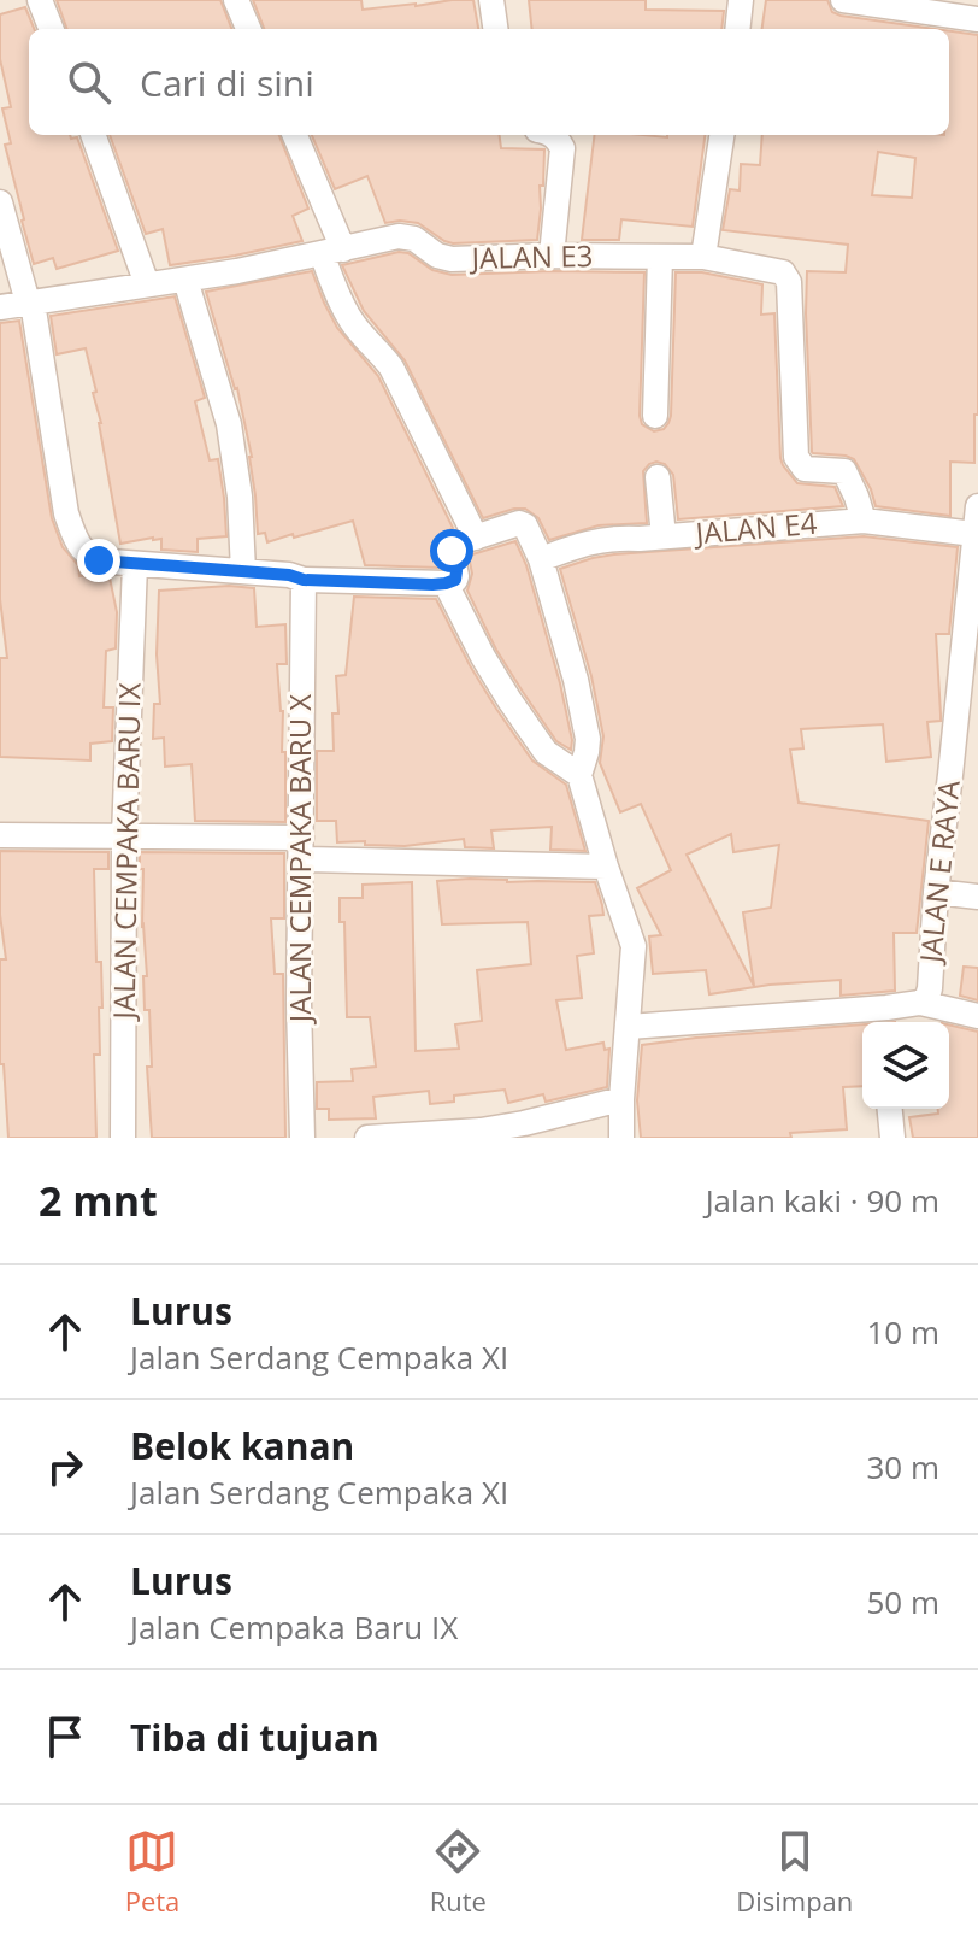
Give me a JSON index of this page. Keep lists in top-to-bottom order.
{
  "streets": {
    "street": [
      "JALAN E3",
      "JALAN E4",
      "JALAN CEMPAKA BARU IX",
      "JALAN CEMPAKA BARU X",
      "JALAN E RAYA"
    ]
  },
  "crossings": [
    ["JALAN E3", "JALAN E4"],
    ["JALAN E4", "JALAN E RAYA"]
  ],
  "page": {
    "search": "Cari di sini",
    "heading": ["2 mnt", "Jalan kaki · 90 m"],
    "list": [
      ["Lurus", "Jalan Serdang Cempaka XI", "10 m"],
      ["Belok kanan", "Jalan Serdang Cempaka XI", "30 m"],
      ["Lurus", "Jalan Cempaka Baru IX", "50 m"],
      "Tiba di tujuan"
    ],
    "nav": ["Peta", "Rute", "Disimpan"]
  }
}
